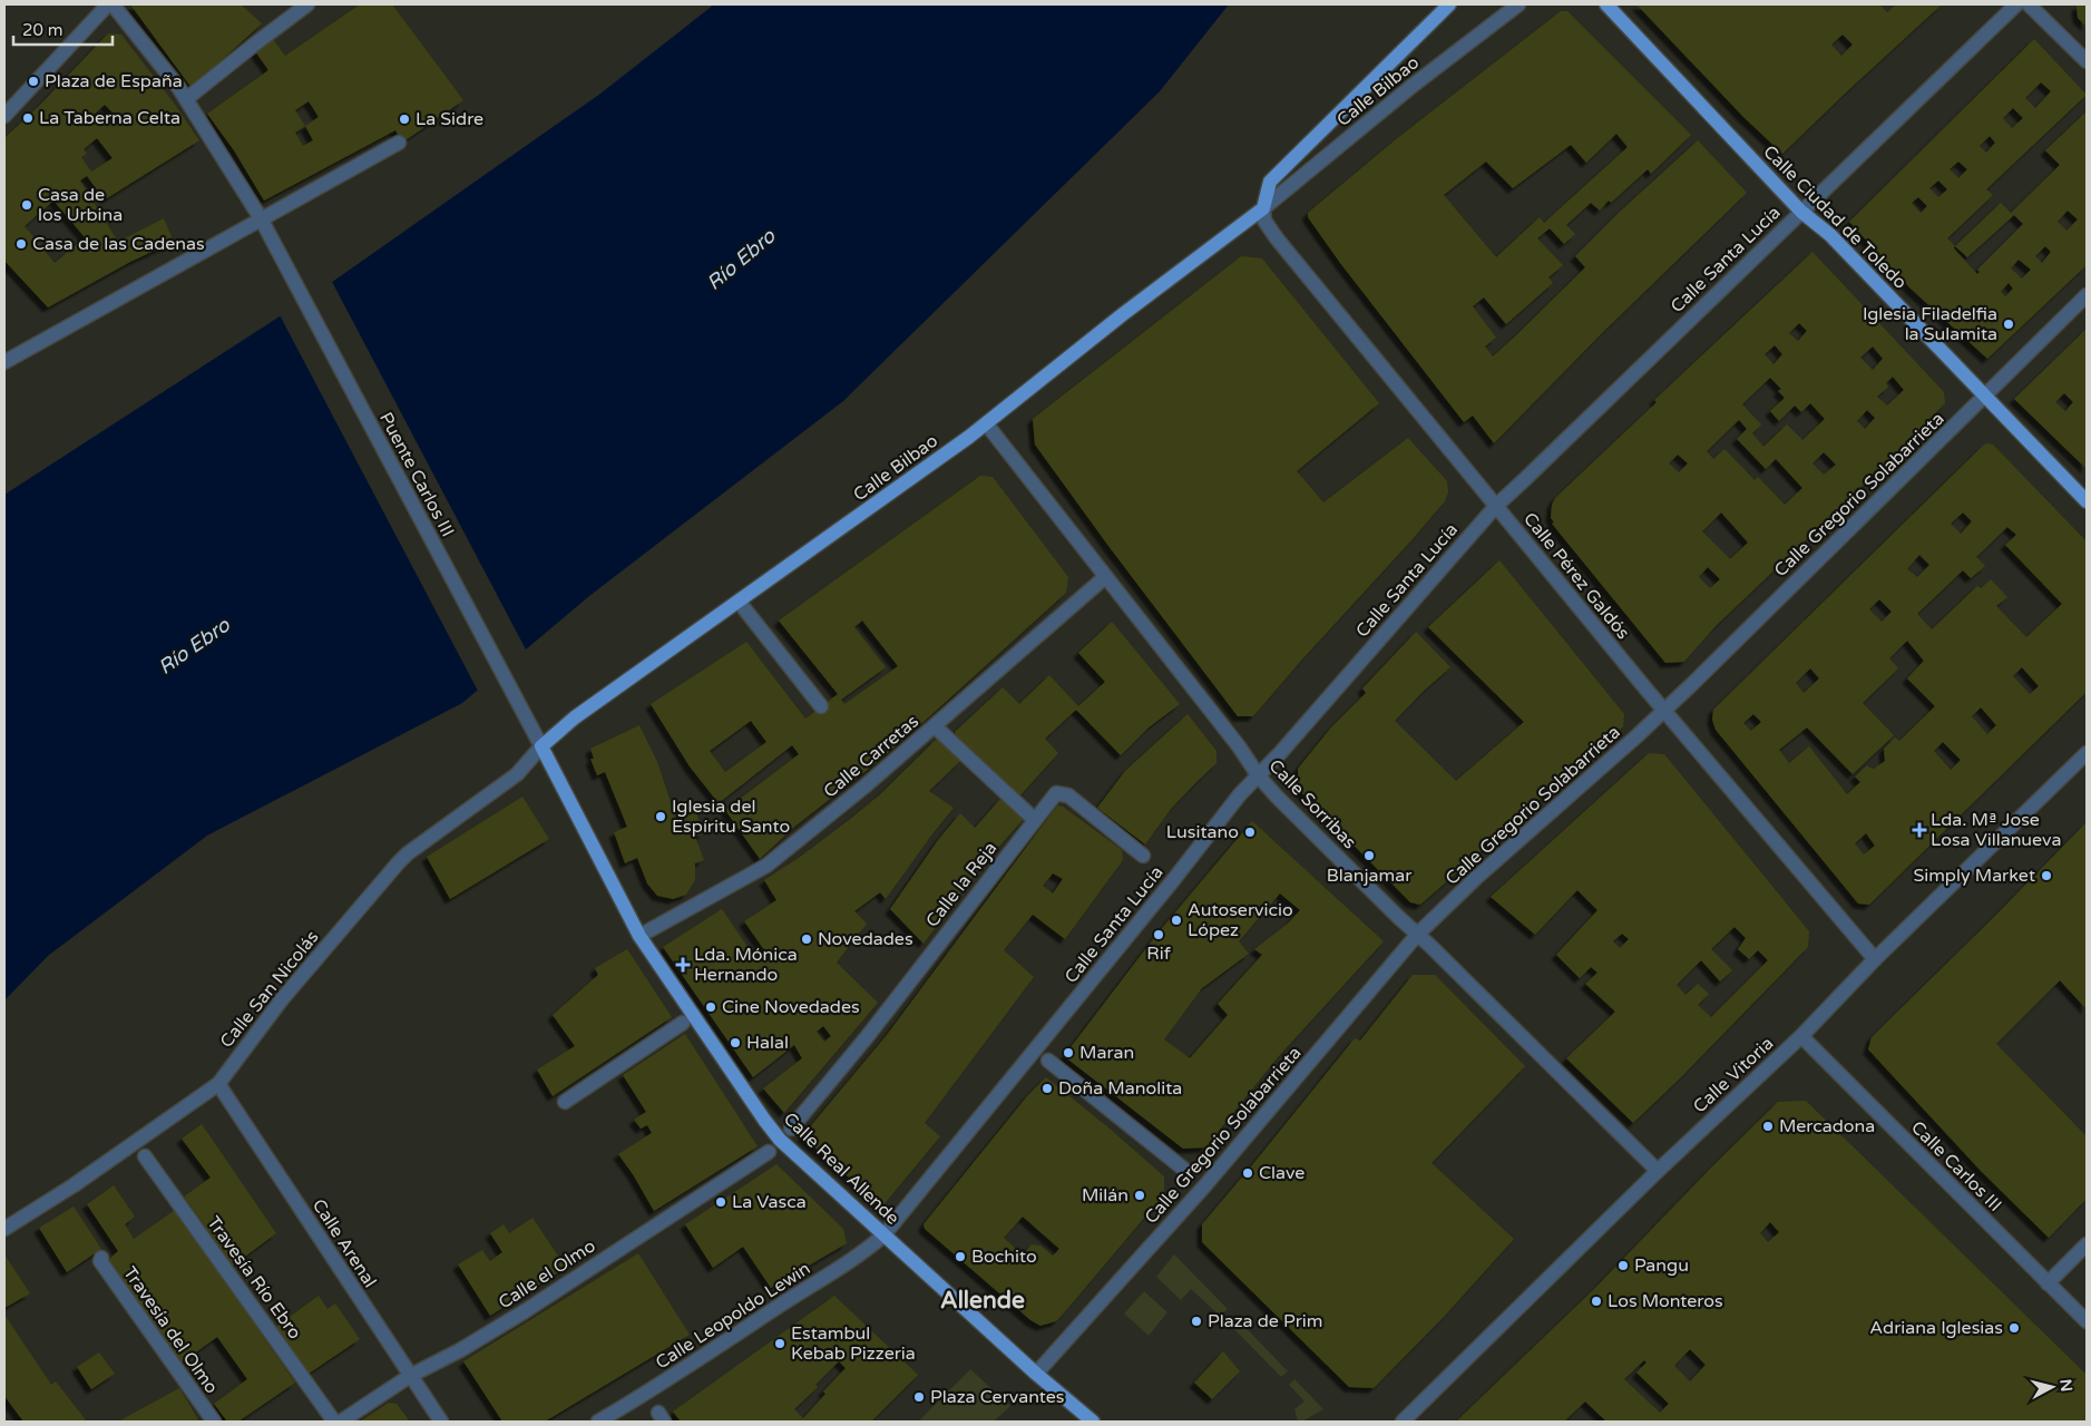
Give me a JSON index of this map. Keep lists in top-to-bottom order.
{
  "streets": {
    "main road": ["Calle Bilbao", "Calle Ciudad de Toledo", "Calle Real Allende"],
    "street": [
      "Calle Santa Lucía",
      "Puente Carlos III",
      "Calle Gregorio Solabarrieta",
      "Calle Pérez Galdós",
      "Calle Carretas",
      "Calle Sorribas",
      "Calle la Reja",
      "Calle San Nicolás",
      "Calle Vitoria",
      "Calle Carlos III",
      "Calle Arenal",
      "Calle el Olmo",
      "Travesía Río Ebro",
      "Calle Leopoldo Lewin",
      "Travesía del Olmo"
    ]
  },
  "crossings": [
    ["Calle Bilbao", "Puente Carlos III"],
    ["Calle Bilbao", "Calle Pérez Galdós"],
    ["Calle Bilbao", "Calle Sorribas"],
    ["Calle Bilbao", "Calle San Nicolás"],
    ["Calle Bilbao", "Calle Real Allende"],
    ["Calle Ciudad de Toledo", "Calle Santa Lucía"],
    ["Calle Ciudad de Toledo", "Calle Gregorio Solabarrieta"],
    ["Calle Santa Lucía", "Calle Pérez Galdós"],
    ["Calle Santa Lucía", "Calle Sorribas"],
    ["Calle Santa Lucía", "Calle Real Allende"],
    ["Calle Santa Lucía", "Calle Leopoldo Lewin"],
    ["Puente Carlos III", "Calle San Nicolás"],
    ["Puente Carlos III", "Calle Real Allende"],
    ["Calle Gregorio Solabarrieta", "Calle Pérez Galdós"],
    ["Calle Gregorio Solabarrieta", "Calle Sorribas"],
    ["Calle Gregorio Solabarrieta", "Calle Real Allende"],
    ["Calle Pérez Galdós", "Calle Vitoria"],
    ["Calle Carretas", "Calle Sorribas"],
    ["Calle Carretas", "Calle Real Allende"],
    ["Calle Sorribas", "Calle Vitoria"],
    ["Calle San Nicolás", "Calle Real Allende"],
    ["Calle San Nicolás", "Calle Arenal"],
    ["Calle Vitoria", "Calle Carlos III"],
    ["Calle Real Allende", "Calle Leopoldo Lewin"],
    ["Calle Arenal", "Calle el Olmo"]
  ],
  "districts": ["Allende"],
  "water": ["Río Ebro"],
  "places": {
    "other": [
      "Plaza de España",
      "La Taberna Celta",
      "La Sidre",
      "Casa de los Urbina",
      "Casa de las Cadenas",
      "Iglesia Filadelfia la Sulamita",
      "Iglesia del Espíritu Santo",
      "Lusitano",
      "Blanjamar",
      "Simply Market",
      "Autoservicio López",
      "Rif",
      "Novedades",
      "Cine Novedades",
      "Halal",
      "Maran",
      "Doña Manolita",
      "Mercadona",
      "Clave",
      "Milán",
      "La Vasca",
      "Bochito",
      "Pangu",
      "Los Monteros",
      "Plaza de Prim",
      "Adriana Iglesias",
      "Estambul Kebab Pizzeria",
      "Plaza Cervantes"
    ],
    "health": ["Lda. Mª Jose Losa Villanueva", "Lda. Mónica Hernando"]
  },
  "scale_bar": "20 m",
  "north": "right"
}
